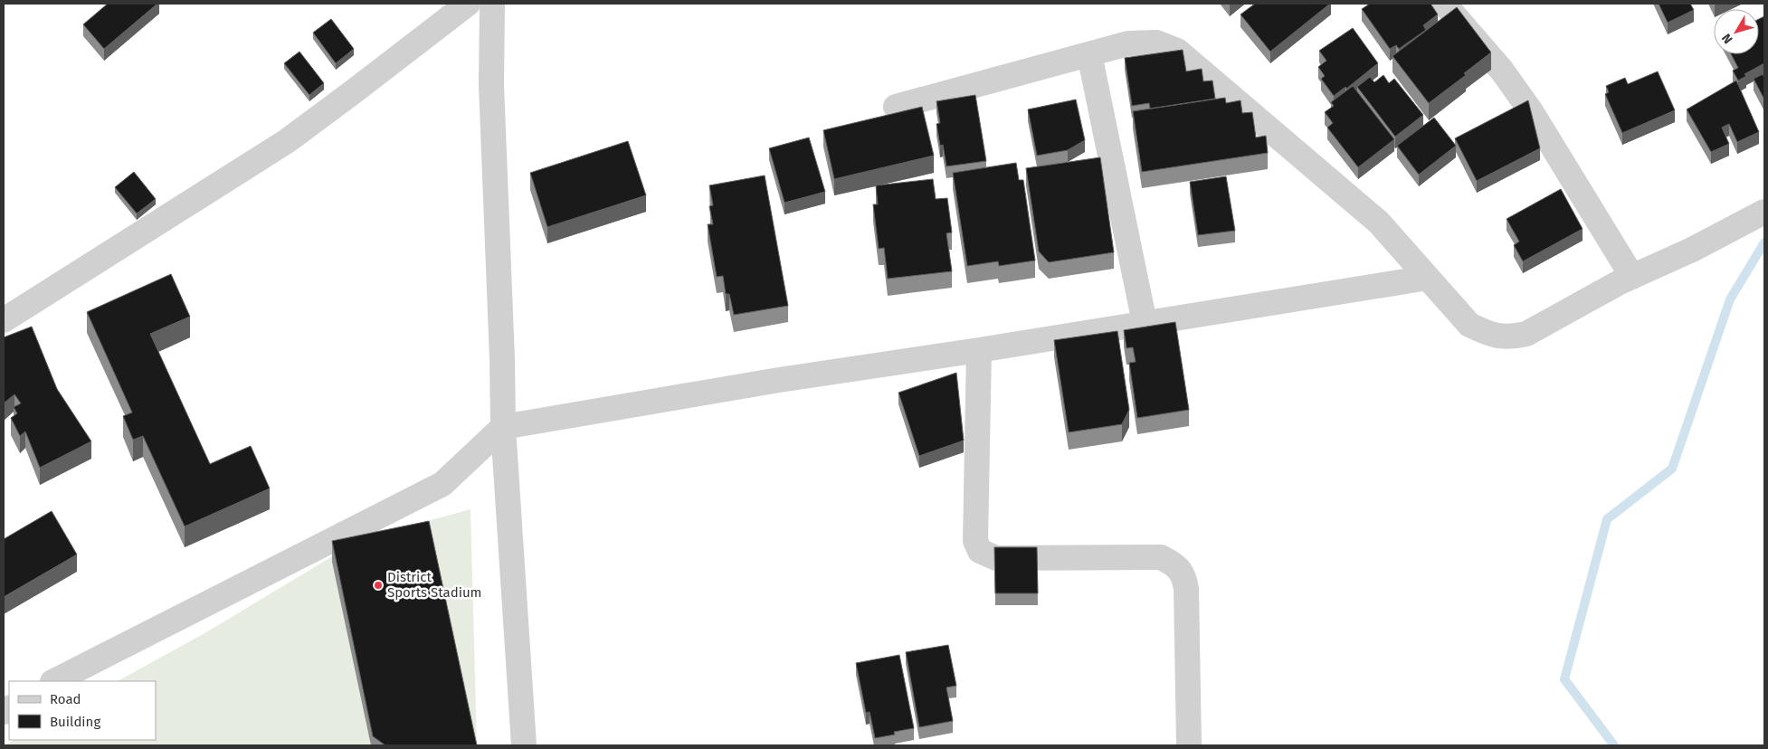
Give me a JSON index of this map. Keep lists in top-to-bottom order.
{
  "places": ["District Sports Stadium"],
  "legend": ["Road", "Building"],
  "north": "bottom left"
}
